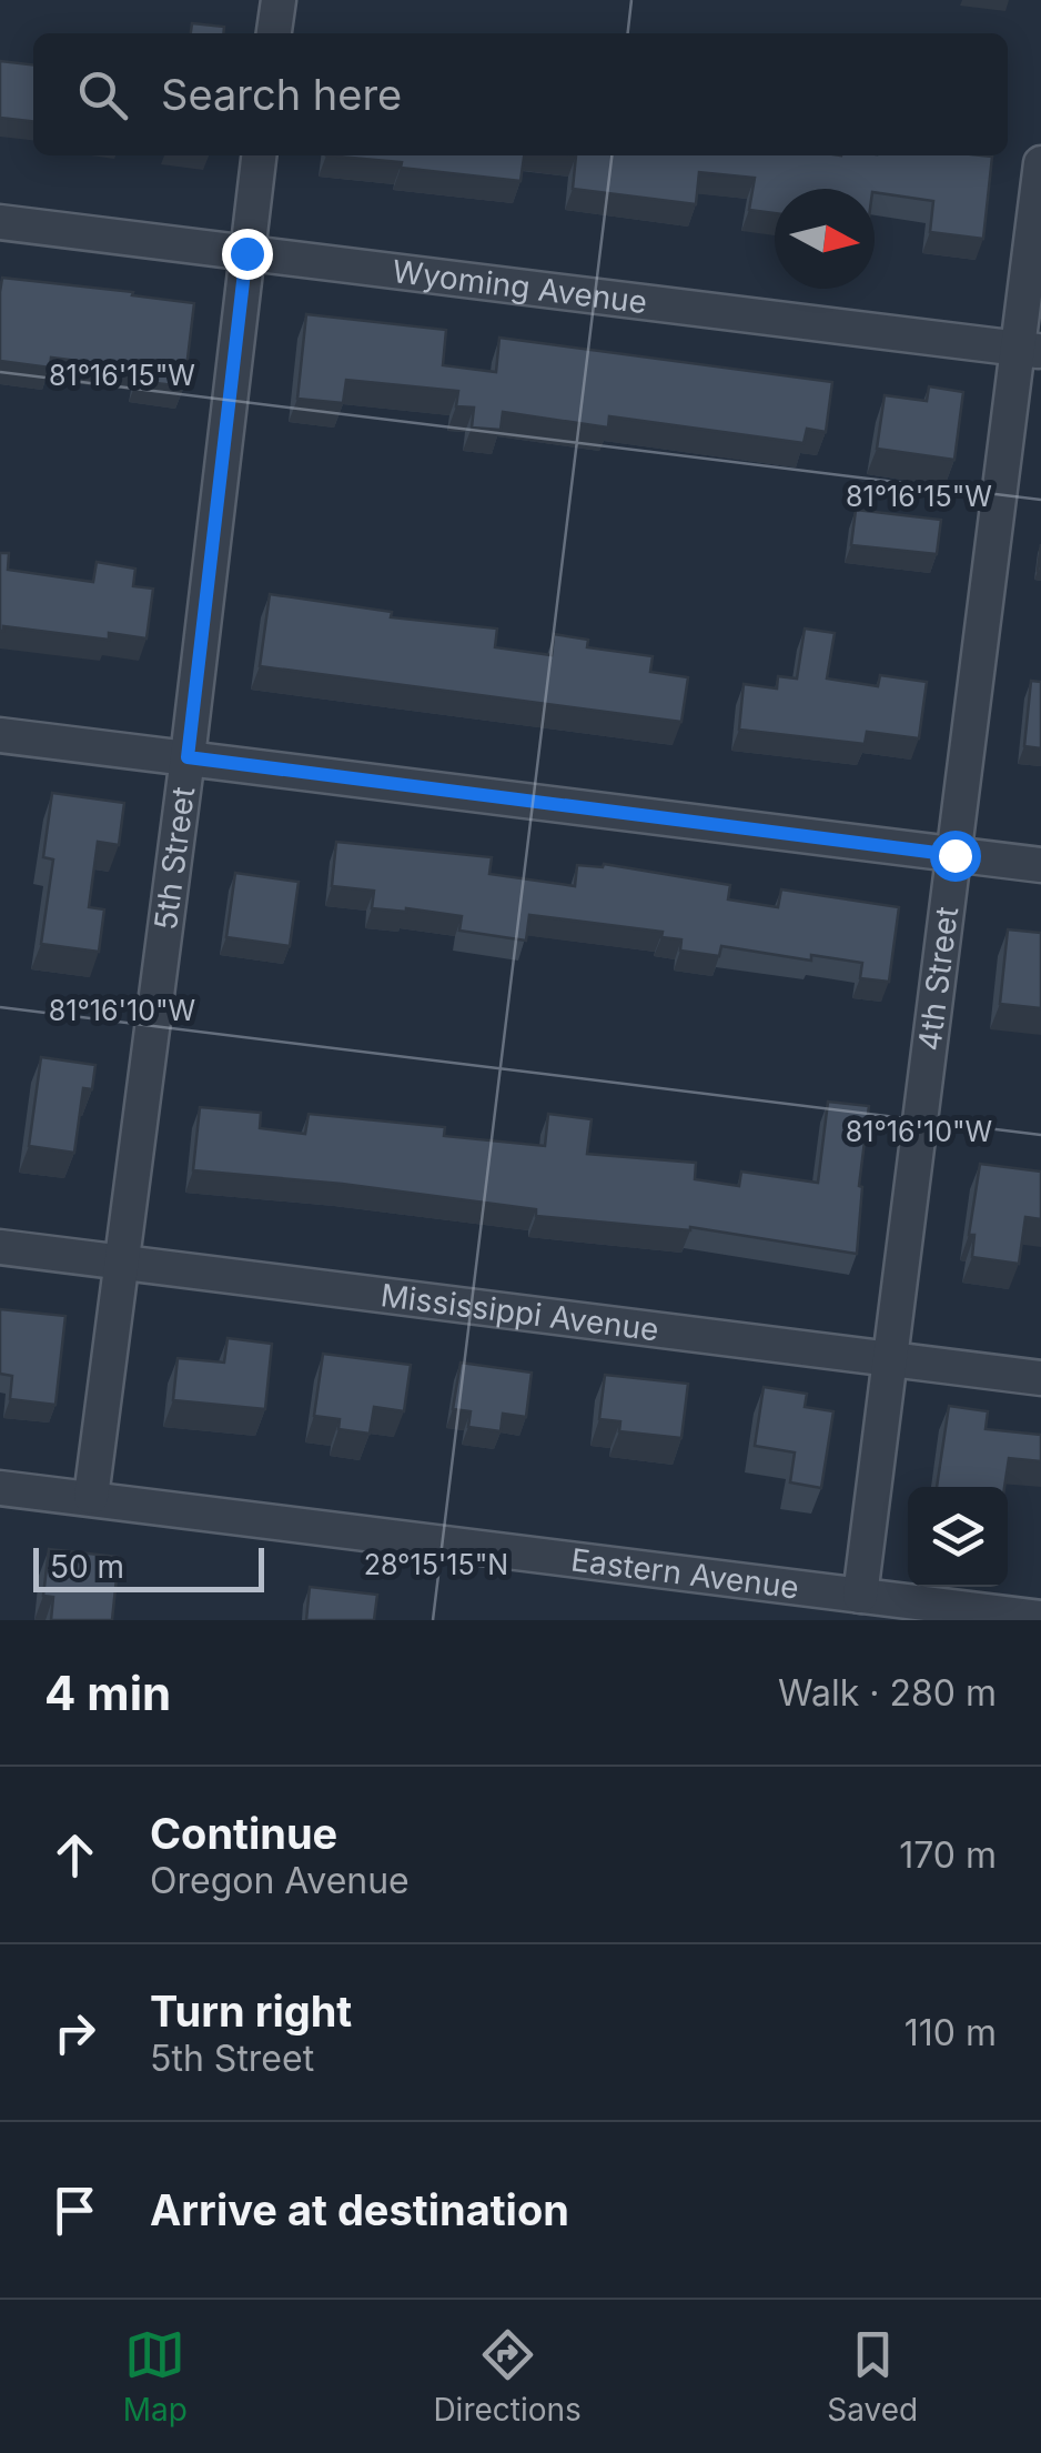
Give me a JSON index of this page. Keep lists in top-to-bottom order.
{
  "streets": {
    "street": [
      "Wyoming Avenue",
      "5th Street",
      "4th Street",
      "Mississippi Avenue",
      "Eastern Avenue"
    ]
  },
  "crossings": [
    ["Wyoming Avenue", "5th Street"],
    ["Wyoming Avenue", "4th Street"],
    ["5th Street", "Mississippi Avenue"],
    ["5th Street", "Eastern Avenue"],
    ["4th Street", "Mississippi Avenue"],
    ["4th Street", "Eastern Avenue"]
  ],
  "scale_bar": "50 m",
  "north": "right",
  "page": {
    "search": "Search here",
    "scale": "50 m",
    "heading": ["4 min", "Walk · 280 m"],
    "list": [
      ["Continue", "Oregon Avenue", "170 m"],
      ["Turn right", "5th Street", "110 m"],
      "Arrive at destination"
    ],
    "nav": ["Map", "Directions", "Saved"]
  },
  "coordinates": ["81°16'15\"W", "81°16'10\"W", "28°15'15\"N"]
}
